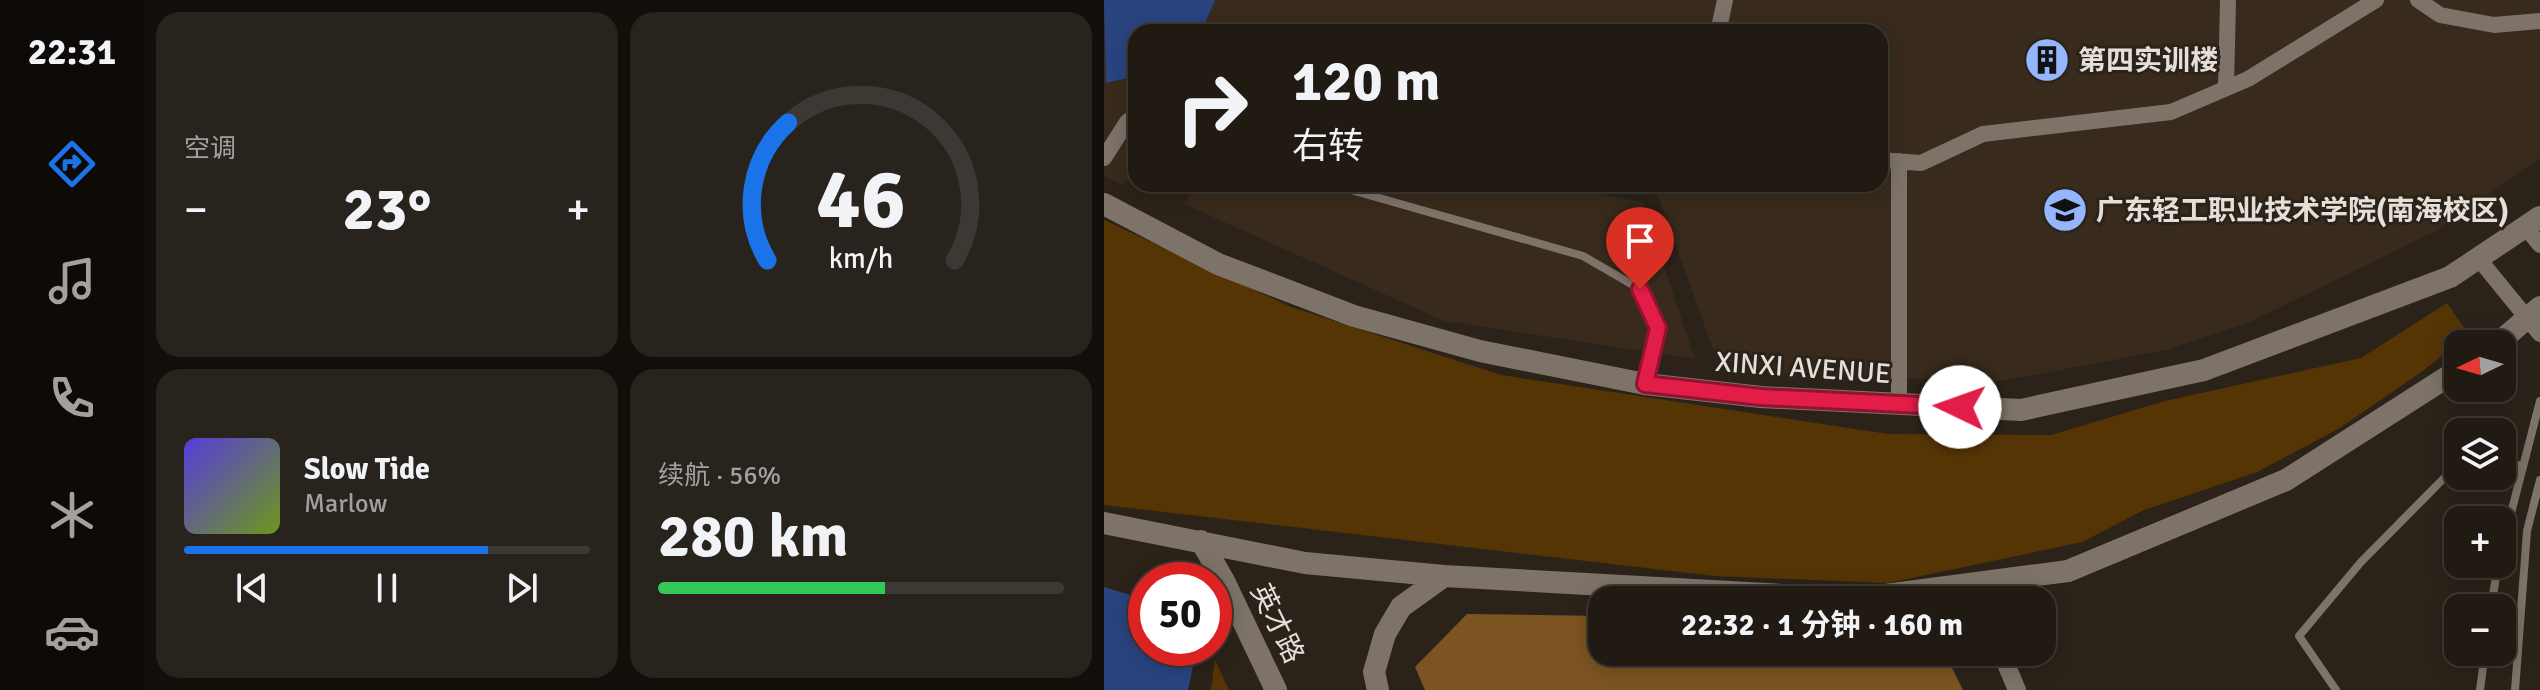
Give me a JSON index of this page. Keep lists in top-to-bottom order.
{
  "streets": {
    "main road": ["XINXI AVENUE", "英才路"]
  },
  "places": {
    "building": ["第四实训楼"],
    "school or university": ["广东轻工职业技术学院(南海校区)"]
  },
  "north": "left",
  "page": {
    "tabs": "22:31",
    "tile": [
      "空调",
      ["续航 · 56%", "280 km"]
    ],
    "turn": ["120 m", "右转"],
    "heat": ["−", "23°", "+"],
    "map_buttons": ["+", "−"],
    "song": ["Slow Tide", "Marlow"],
    "limit": "50",
    "trip": "22:32 · 1 分钟 · 160 m",
    "gauge": ["46", "km/h"]
  }
}
